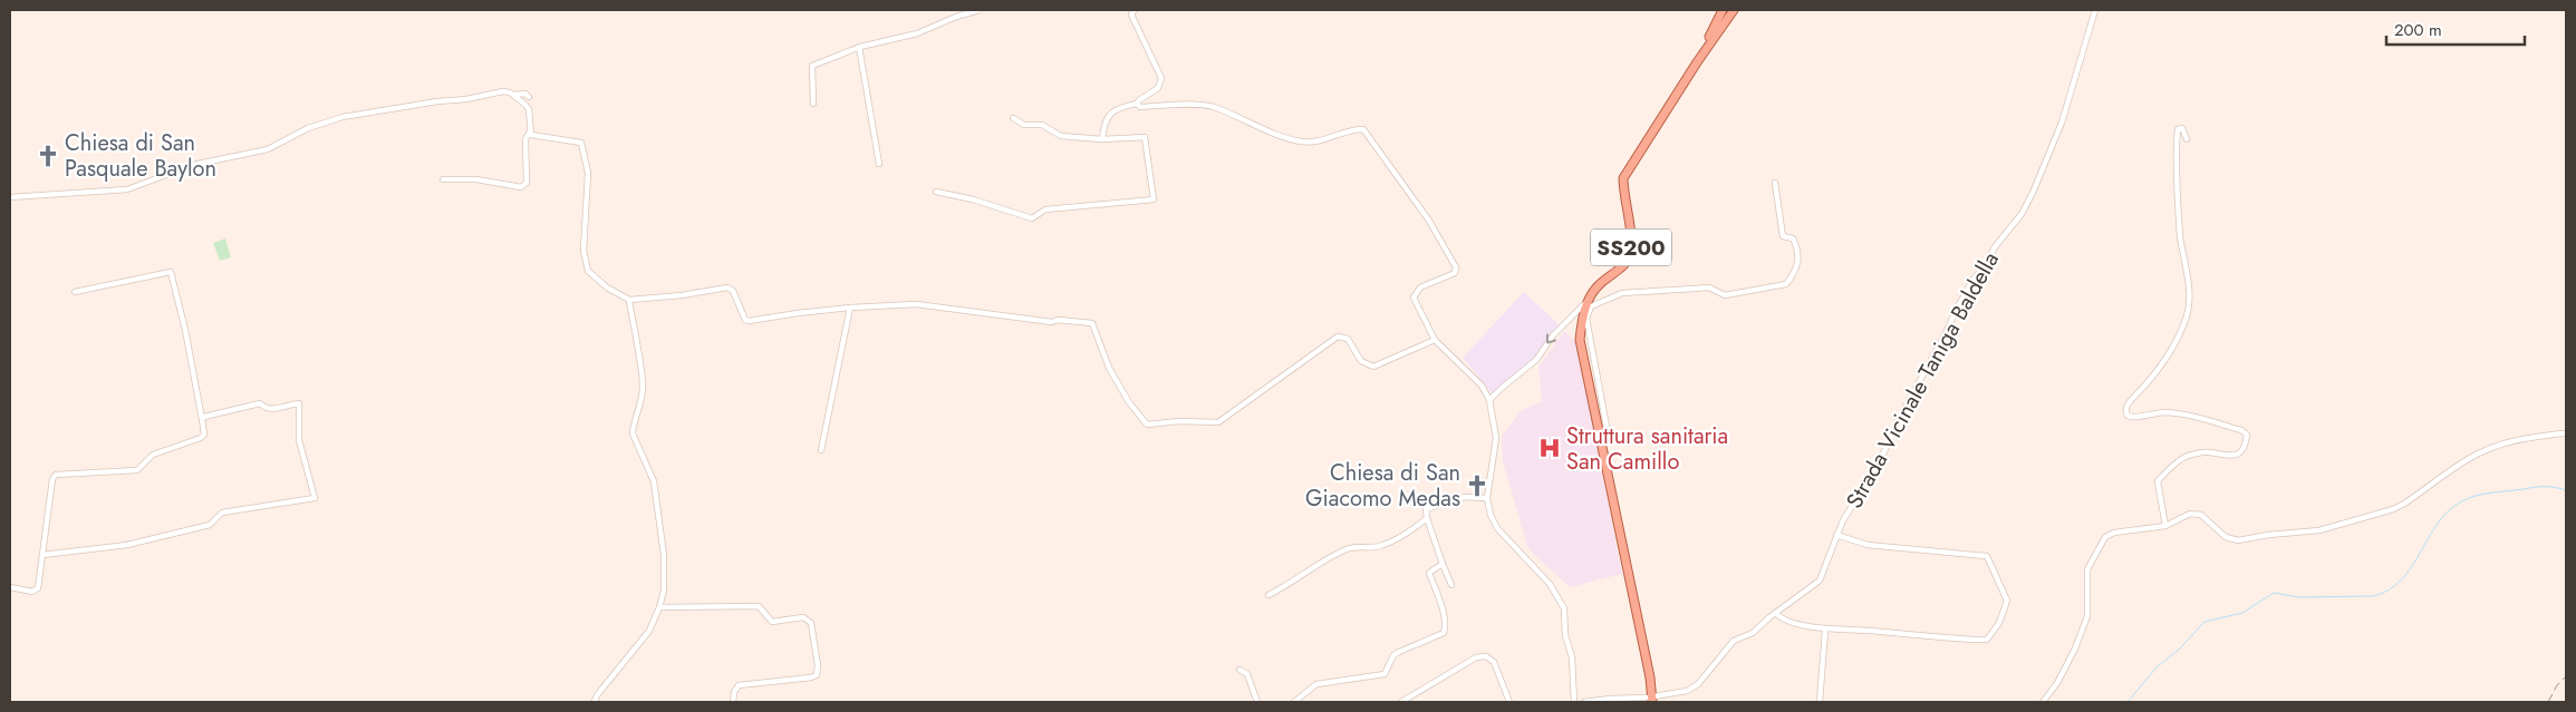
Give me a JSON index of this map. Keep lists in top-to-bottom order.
{
  "streets": {
    "main road": ["SS200"],
    "street": ["Strada Vicinale Taniga Baldella"]
  },
  "crossings": [
    ["SS200", "Strada Vicinale Taniga Baldella"]
  ],
  "places": {
    "church": ["Chiesa di San Pasquale Baylon", "Chiesa di San Giacomo Medas"],
    "hospital": ["Struttura sanitaria San Camillo"]
  },
  "scale_bar": "200 m"
}
